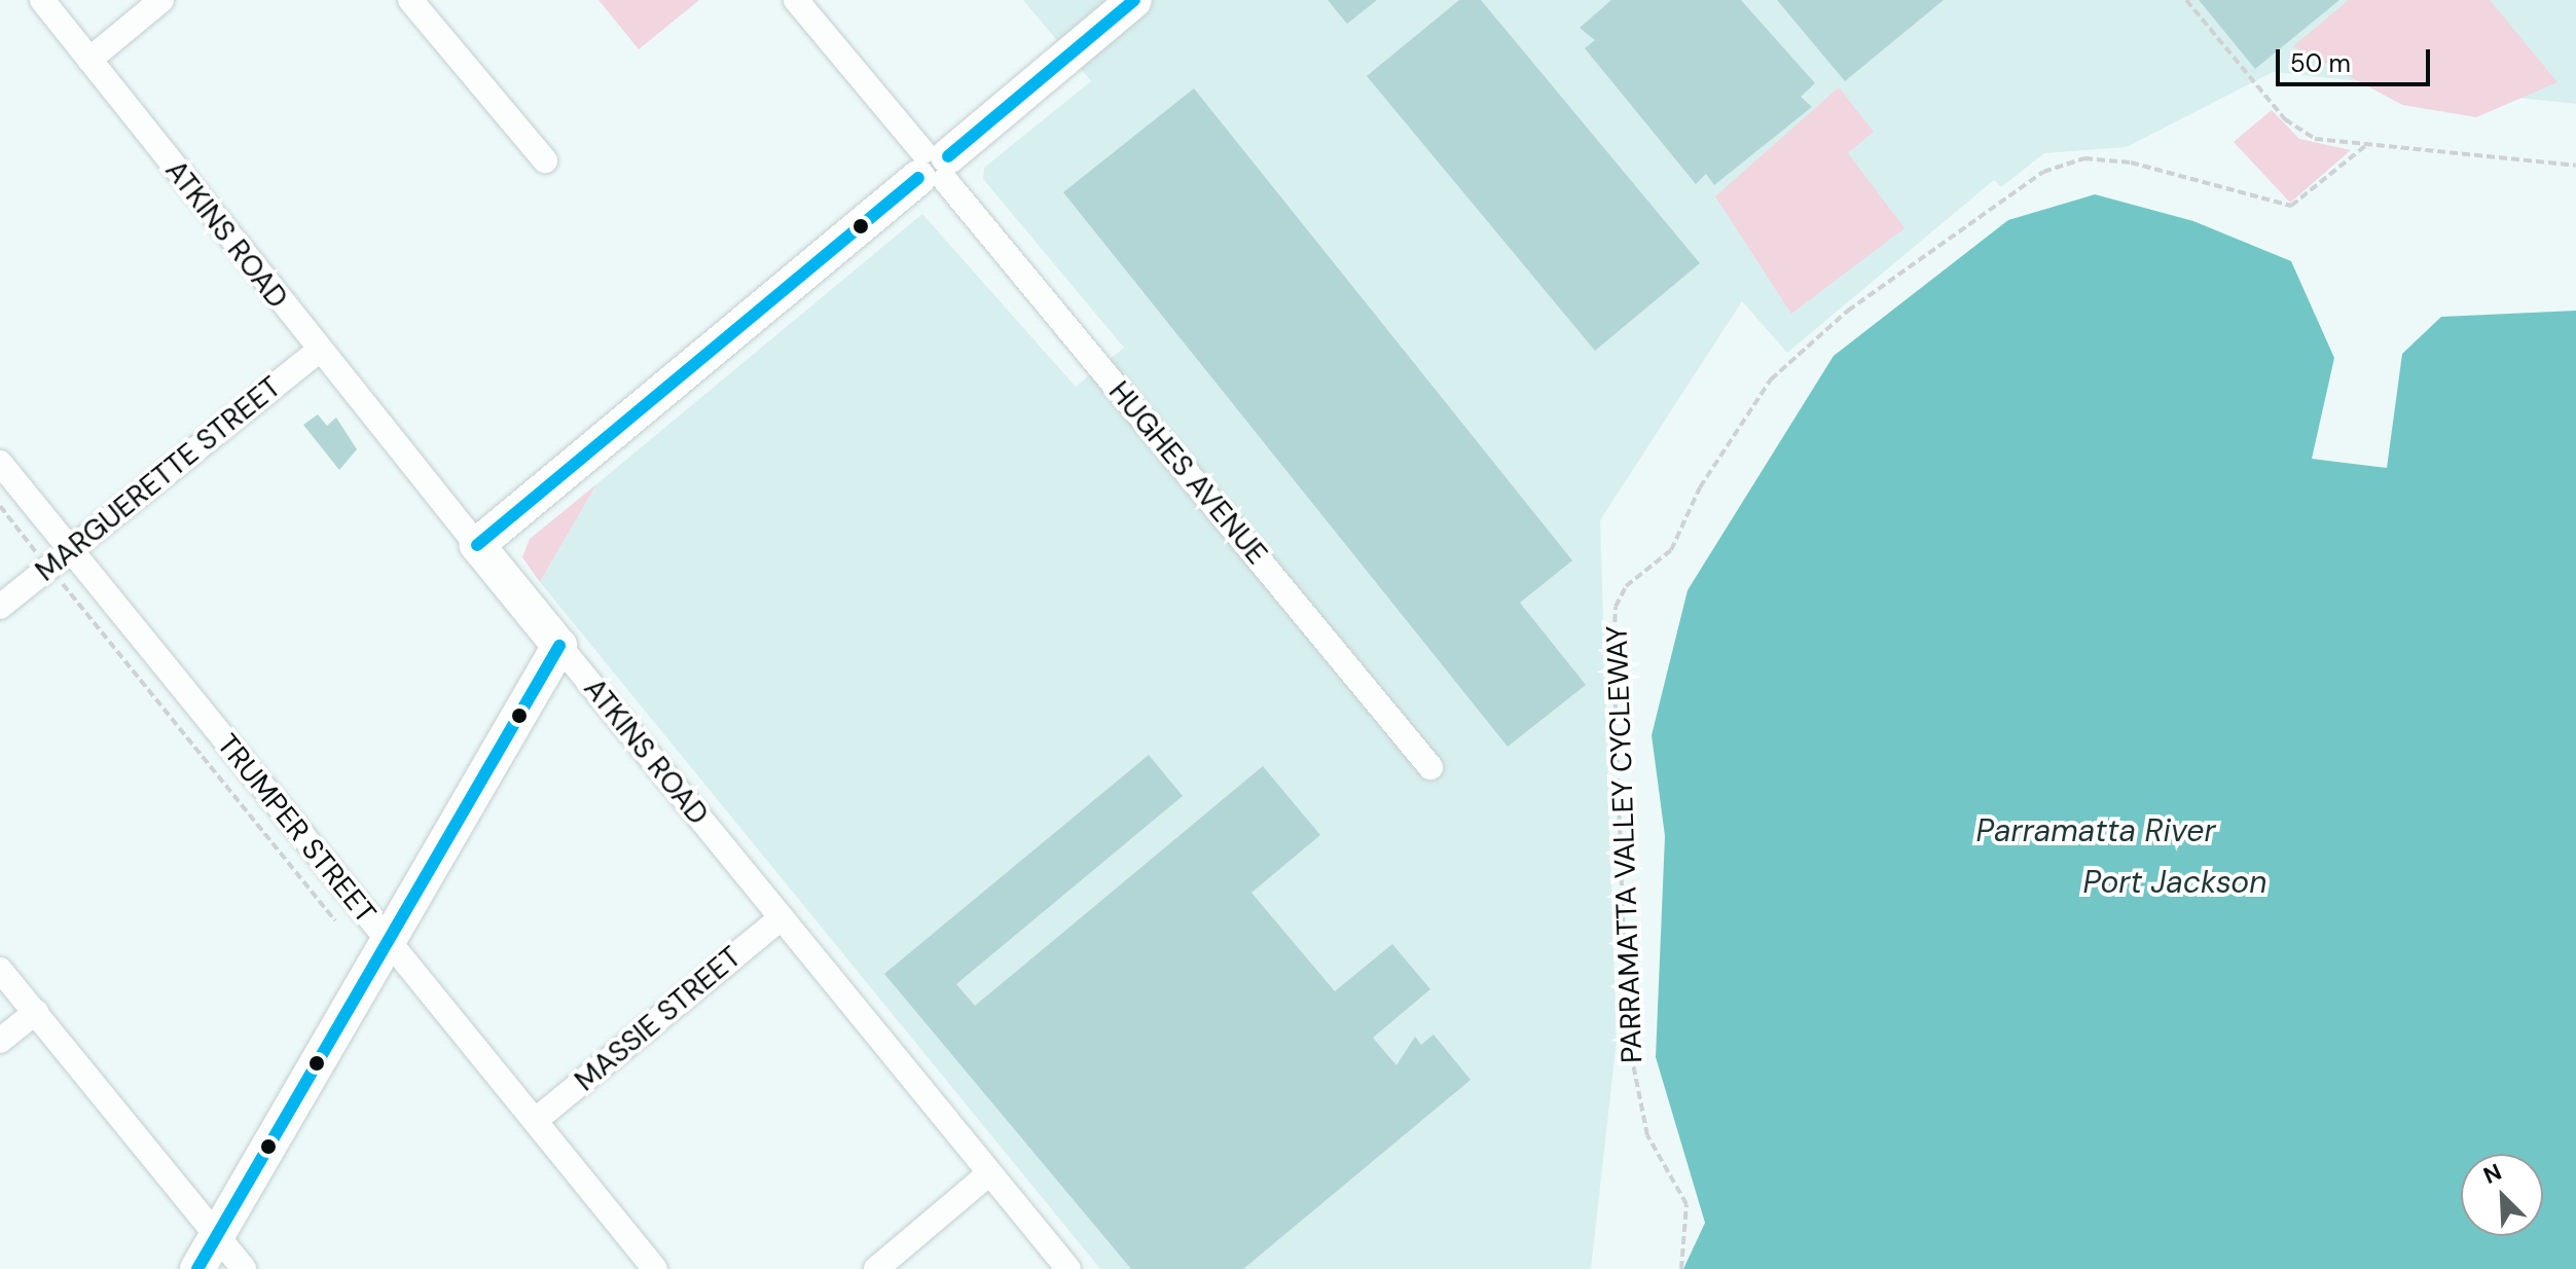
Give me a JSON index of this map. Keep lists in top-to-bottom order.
{
  "streets": {
    "street": [
      "ATKINS ROAD",
      "HUGHES AVENUE",
      "MARGUERETTE STREET",
      "TRUMPER STREET",
      "MASSIE STREET"
    ],
    "path": ["PARRAMATTA VALLEY CYCLEWAY"]
  },
  "crossings": [
    ["ATKINS ROAD", "MARGUERETTE STREET"],
    ["ATKINS ROAD", "MASSIE STREET"],
    ["MARGUERETTE STREET", "TRUMPER STREET"],
    ["TRUMPER STREET", "MASSIE STREET"]
  ],
  "water": ["Parramatta River", "Port Jackson"],
  "scale_bar": "50 m",
  "north": "top left"
}
